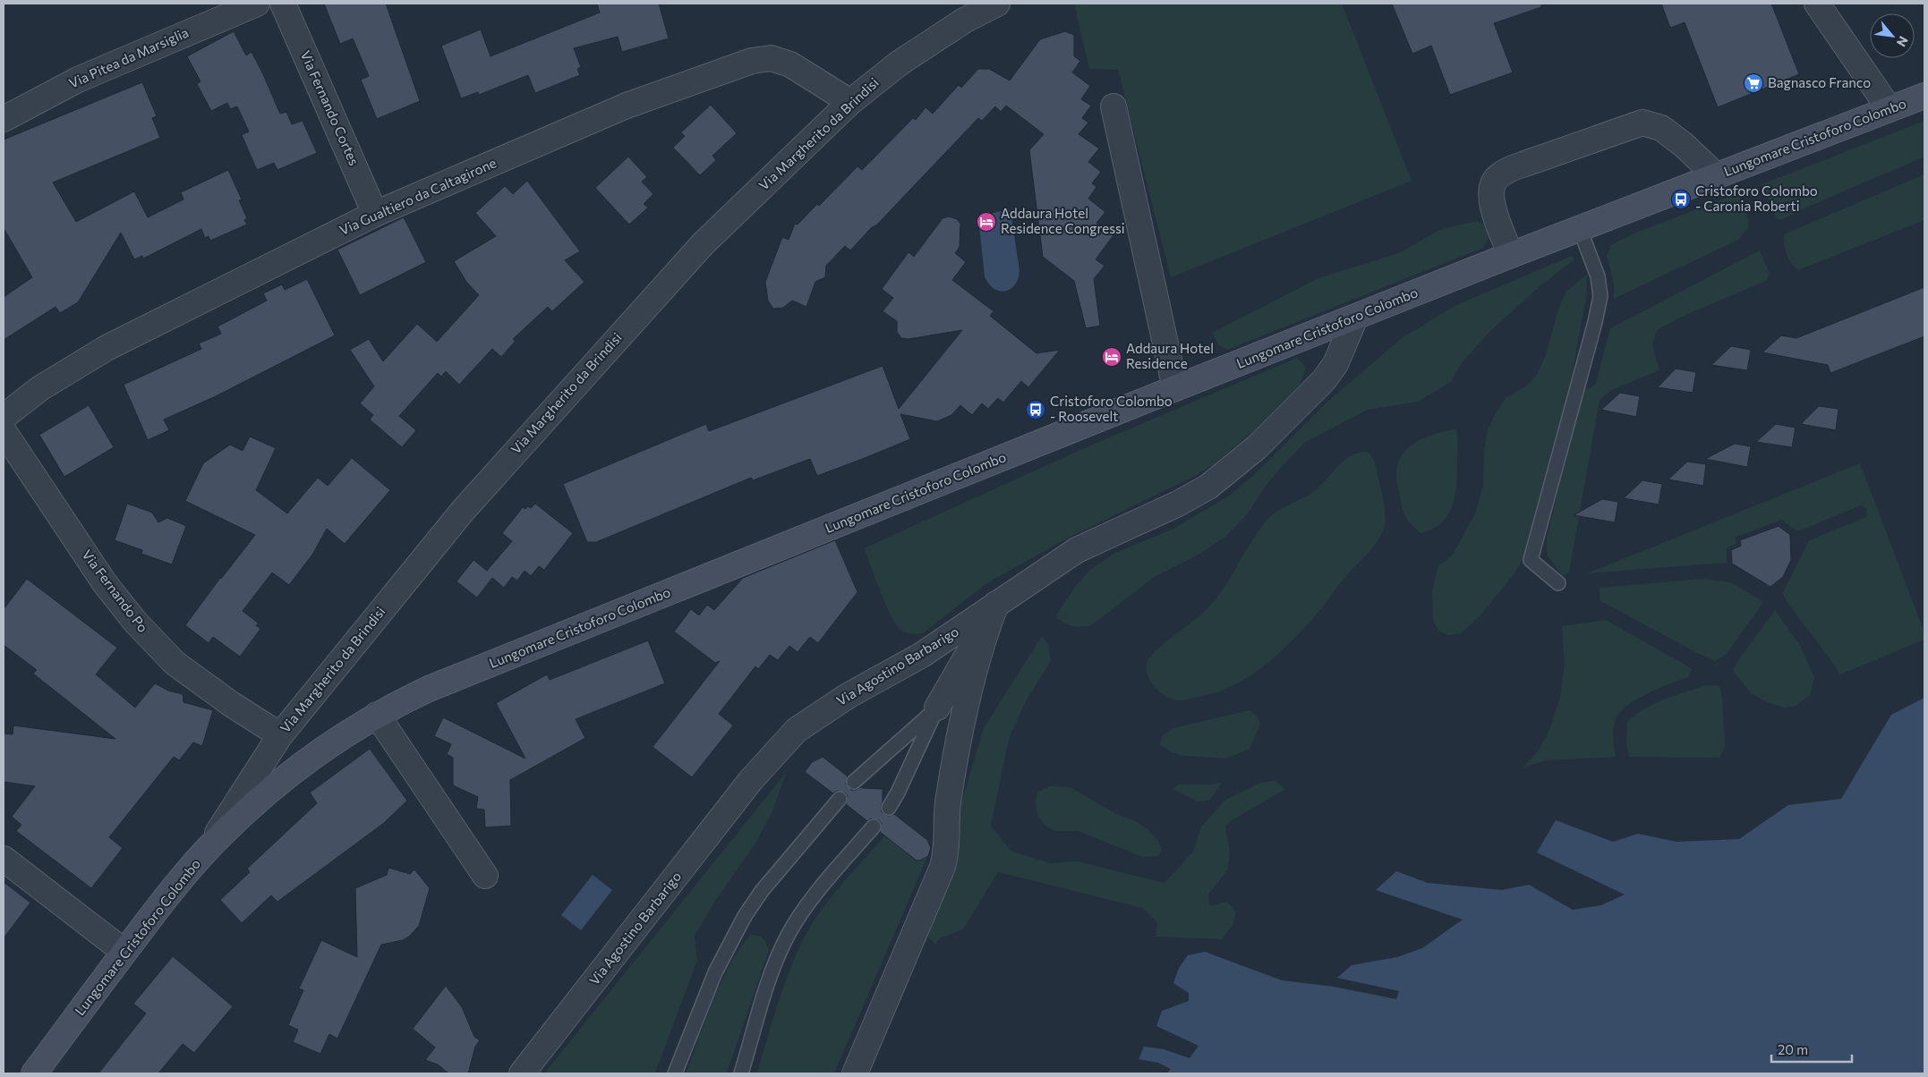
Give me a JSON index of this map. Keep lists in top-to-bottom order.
{
  "streets": {
    "main road": ["Lungomare Cristoforo Colombo"],
    "street": [
      "Via Pitea da Marsiglia",
      "Via Fernando Cortes",
      "Via Margherito da Brindisi",
      "Via Gualtiero da Caltagirone",
      "Via Fernando Po",
      "Via Agostino Barbarigo"
    ]
  },
  "crossings": [
    ["Via Fernando Cortes", "Via Gualtiero da Caltagirone"],
    ["Via Margherito da Brindisi", "Lungomare Cristoforo Colombo"],
    ["Via Margherito da Brindisi", "Via Gualtiero da Caltagirone"],
    ["Via Margherito da Brindisi", "Via Fernando Po"],
    ["Lungomare Cristoforo Colombo", "Via Agostino Barbarigo"]
  ],
  "places": {
    "supermarket": ["Bagnasco Franco"],
    "bus stop": ["Cristoforo Colombo - Caronia Roberti", "Cristoforo Colombo - Roosevelt"],
    "hotel": ["Addaura Hotel Residence Congressi", "Addaura Hotel Residence"]
  },
  "scale_bar": "20 m",
  "north": "bottom right"
}
